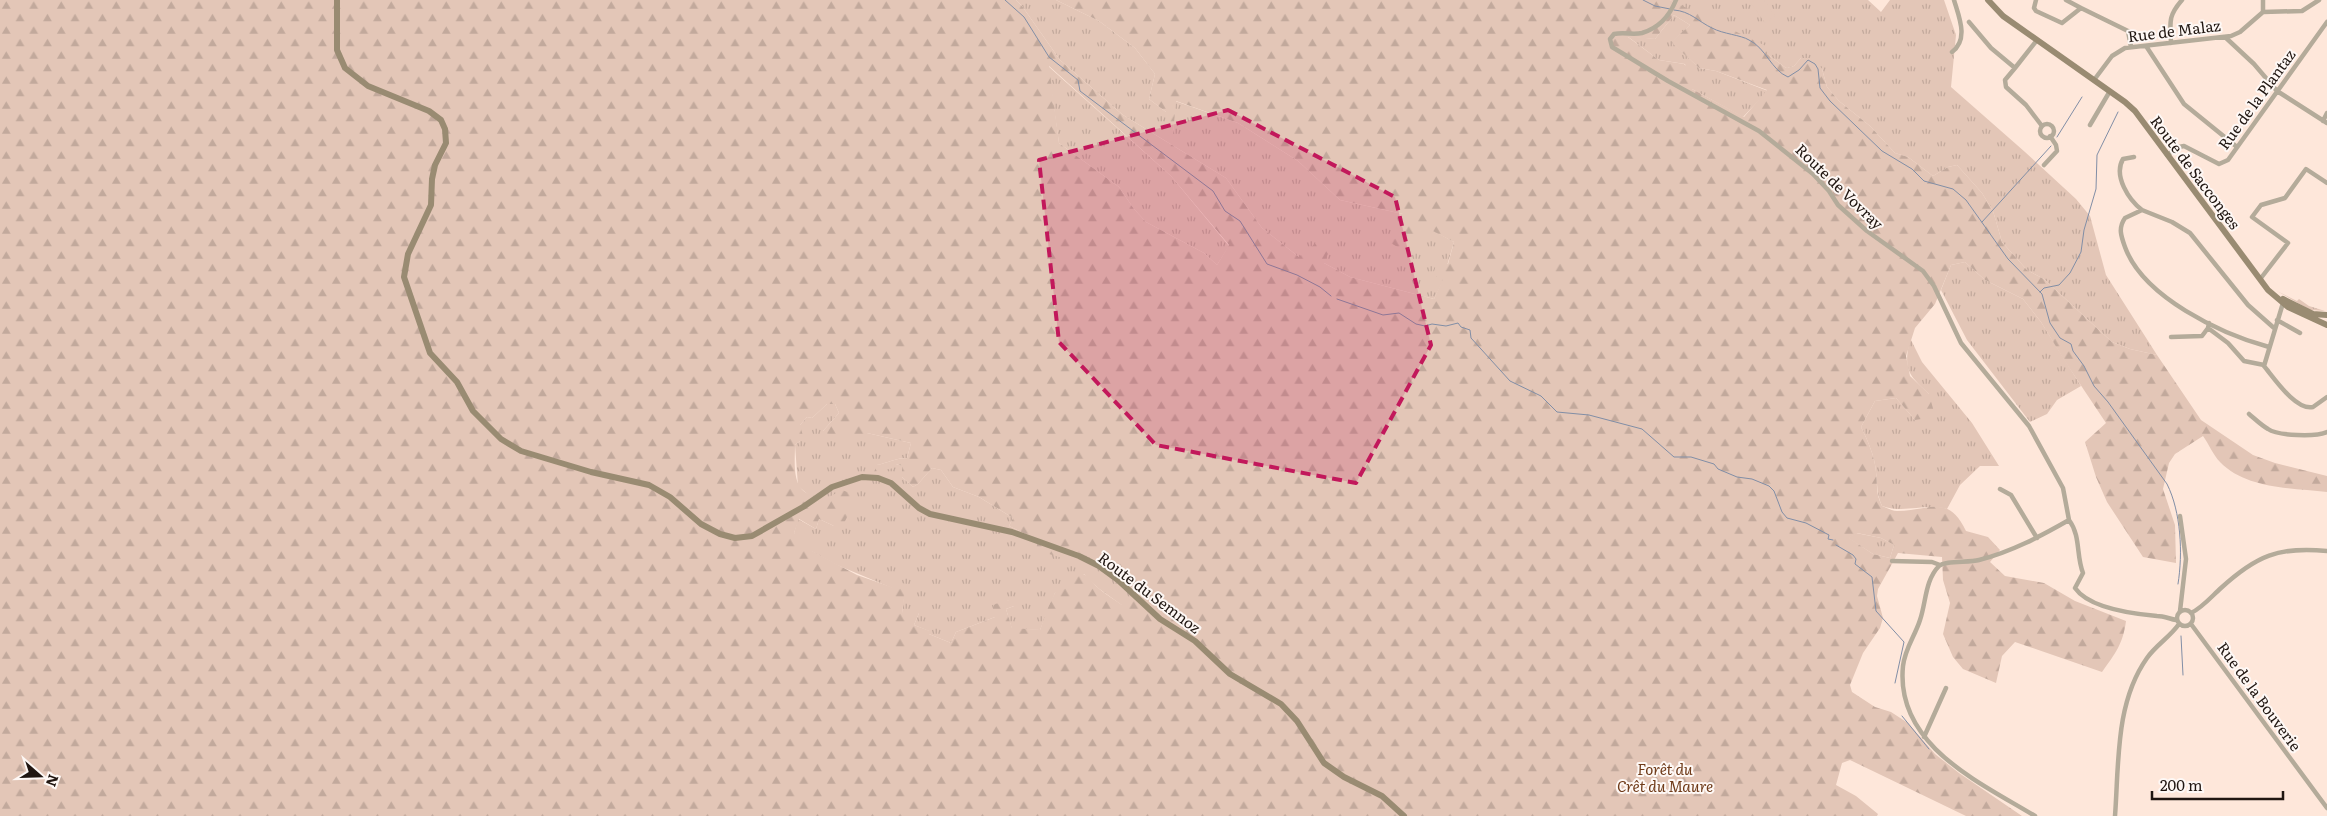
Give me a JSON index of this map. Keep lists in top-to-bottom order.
{
  "streets": {
    "main road": ["Route de Sacconges", "Route du Semnoz"],
    "street": [
      "Rue de Malaz",
      "Rue de la Plantaz",
      "Route de Vovray",
      "Rue de la Bouverie"
    ]
  },
  "crossings": [
    ["Rue de Malaz", "Route de Sacconges"],
    ["Rue de la Plantaz", "Route de Sacconges"]
  ],
  "parks": ["Forêt du Crêt du Maure"],
  "scale_bar": "200 m",
  "north": "right"
}
